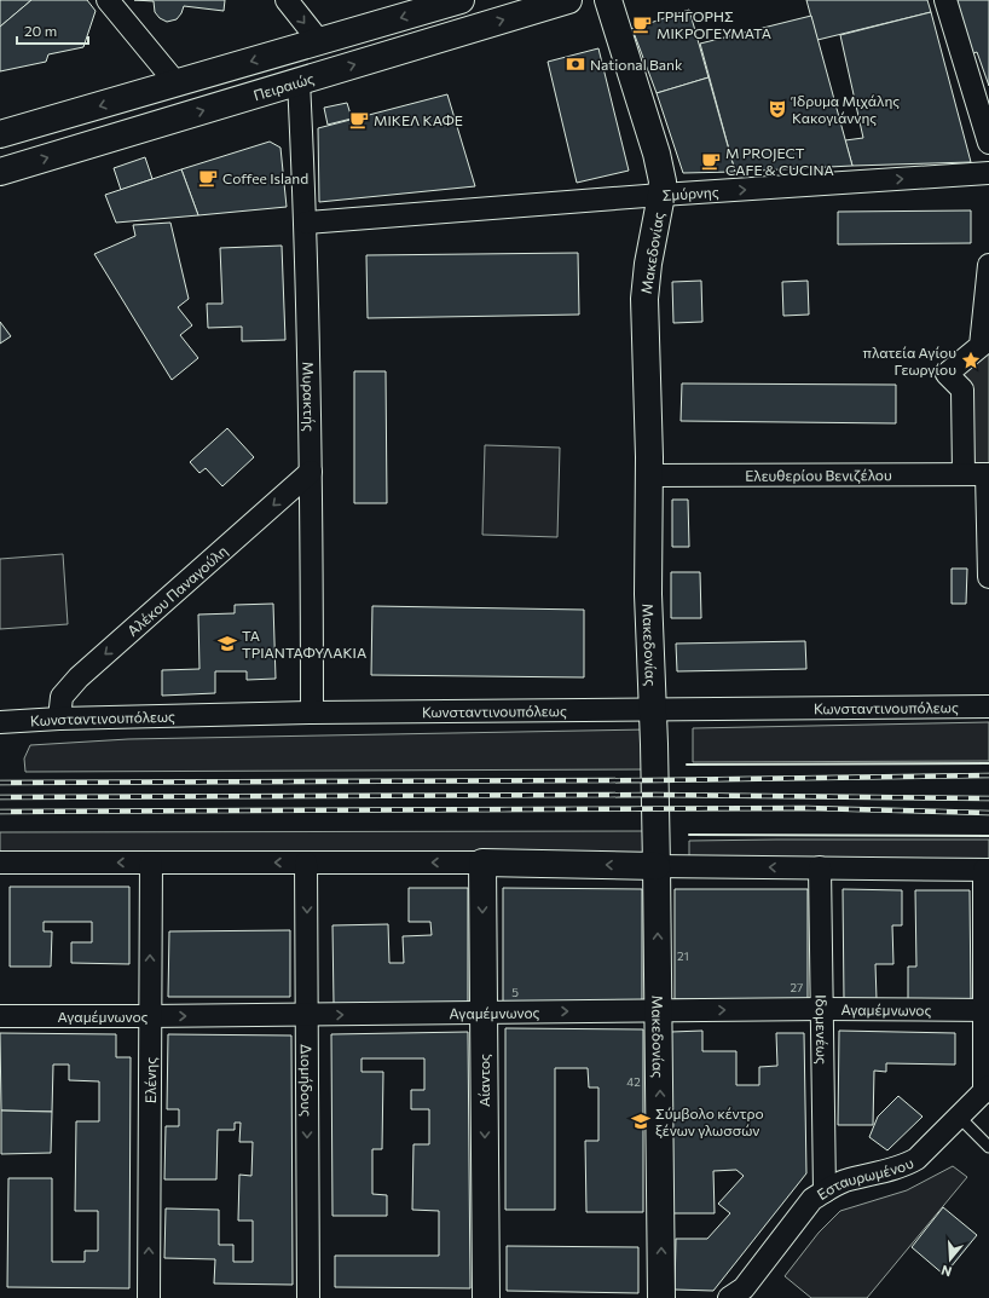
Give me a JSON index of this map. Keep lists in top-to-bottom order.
{
  "streets": {
    "street": [
      "Πειραιώς",
      "Σμύρνης",
      "Μακεδονίας",
      "Μυρακτής",
      "Ελευθερίου Βενιζέλου",
      "Αλέκου Παναγούλη",
      "Κωνσταντινουπόλεως",
      "Αγαμέμνωνος",
      "Ιδομενέως",
      "Ελένης",
      "Διομήδους",
      "Αίαντος",
      "Εσταυρωμένου"
    ]
  },
  "crossings": [
    ["Πειραιώς", "Μυρακτής"],
    ["Σμύρνης", "Μακεδονίας"],
    ["Σμύρνης", "Μυρακτής"],
    ["Μακεδονίας", "Ελευθερίου Βενιζέλου"],
    ["Μακεδονίας", "Κωνσταντινουπόλεως"],
    ["Μακεδονίας", "Αγαμέμνωνος"],
    ["Μυρακτής", "Αλέκου Παναγούλη"],
    ["Μυρακτής", "Κωνσταντινουπόλεως"],
    ["Αλέκου Παναγούλη", "Κωνσταντινουπόλεως"],
    ["Αγαμέμνωνος", "Ιδομενέως"],
    ["Αγαμέμνωνος", "Ελένης"],
    ["Αγαμέμνωνος", "Διομήδους"],
    ["Αγαμέμνωνος", "Αίαντος"],
    ["Ιδομενέως", "Εσταυρωμένου"]
  ],
  "one_way": [
    "Σμύρνης",
    "Αλέκου Παναγούλη",
    "Ελένης",
    "Διομήδους",
    "Αίαντος"
  ],
  "places": {
    "cafe": [
      "ΓΡΗΓΟΡΗΣ ΜΙΚΡΟΓΕΥΜΑΤΑ",
      "ΜΙΚΕΛ ΚΑΦΕ",
      "M PROJECT CAFE & CUCINA",
      "Coffee Island"
    ],
    "bank": ["National Bank"],
    "theatre": ["Ίδρυμα Μιχάλης Κακογιάννης"],
    "place": ["πλατεία Αγίου Γεωργίου"],
    "school or university": ["ΤΑ ΤΡΙΑΝΤΑΦΥΛΑΚΙΑ", "Σύμβολο κέντρο ξένων γλωσσών"]
  },
  "house_numbers": [
    "21",
    "27",
    "5",
    "42"
  ],
  "scale_bar": "20 m",
  "north": "bottom"
}
